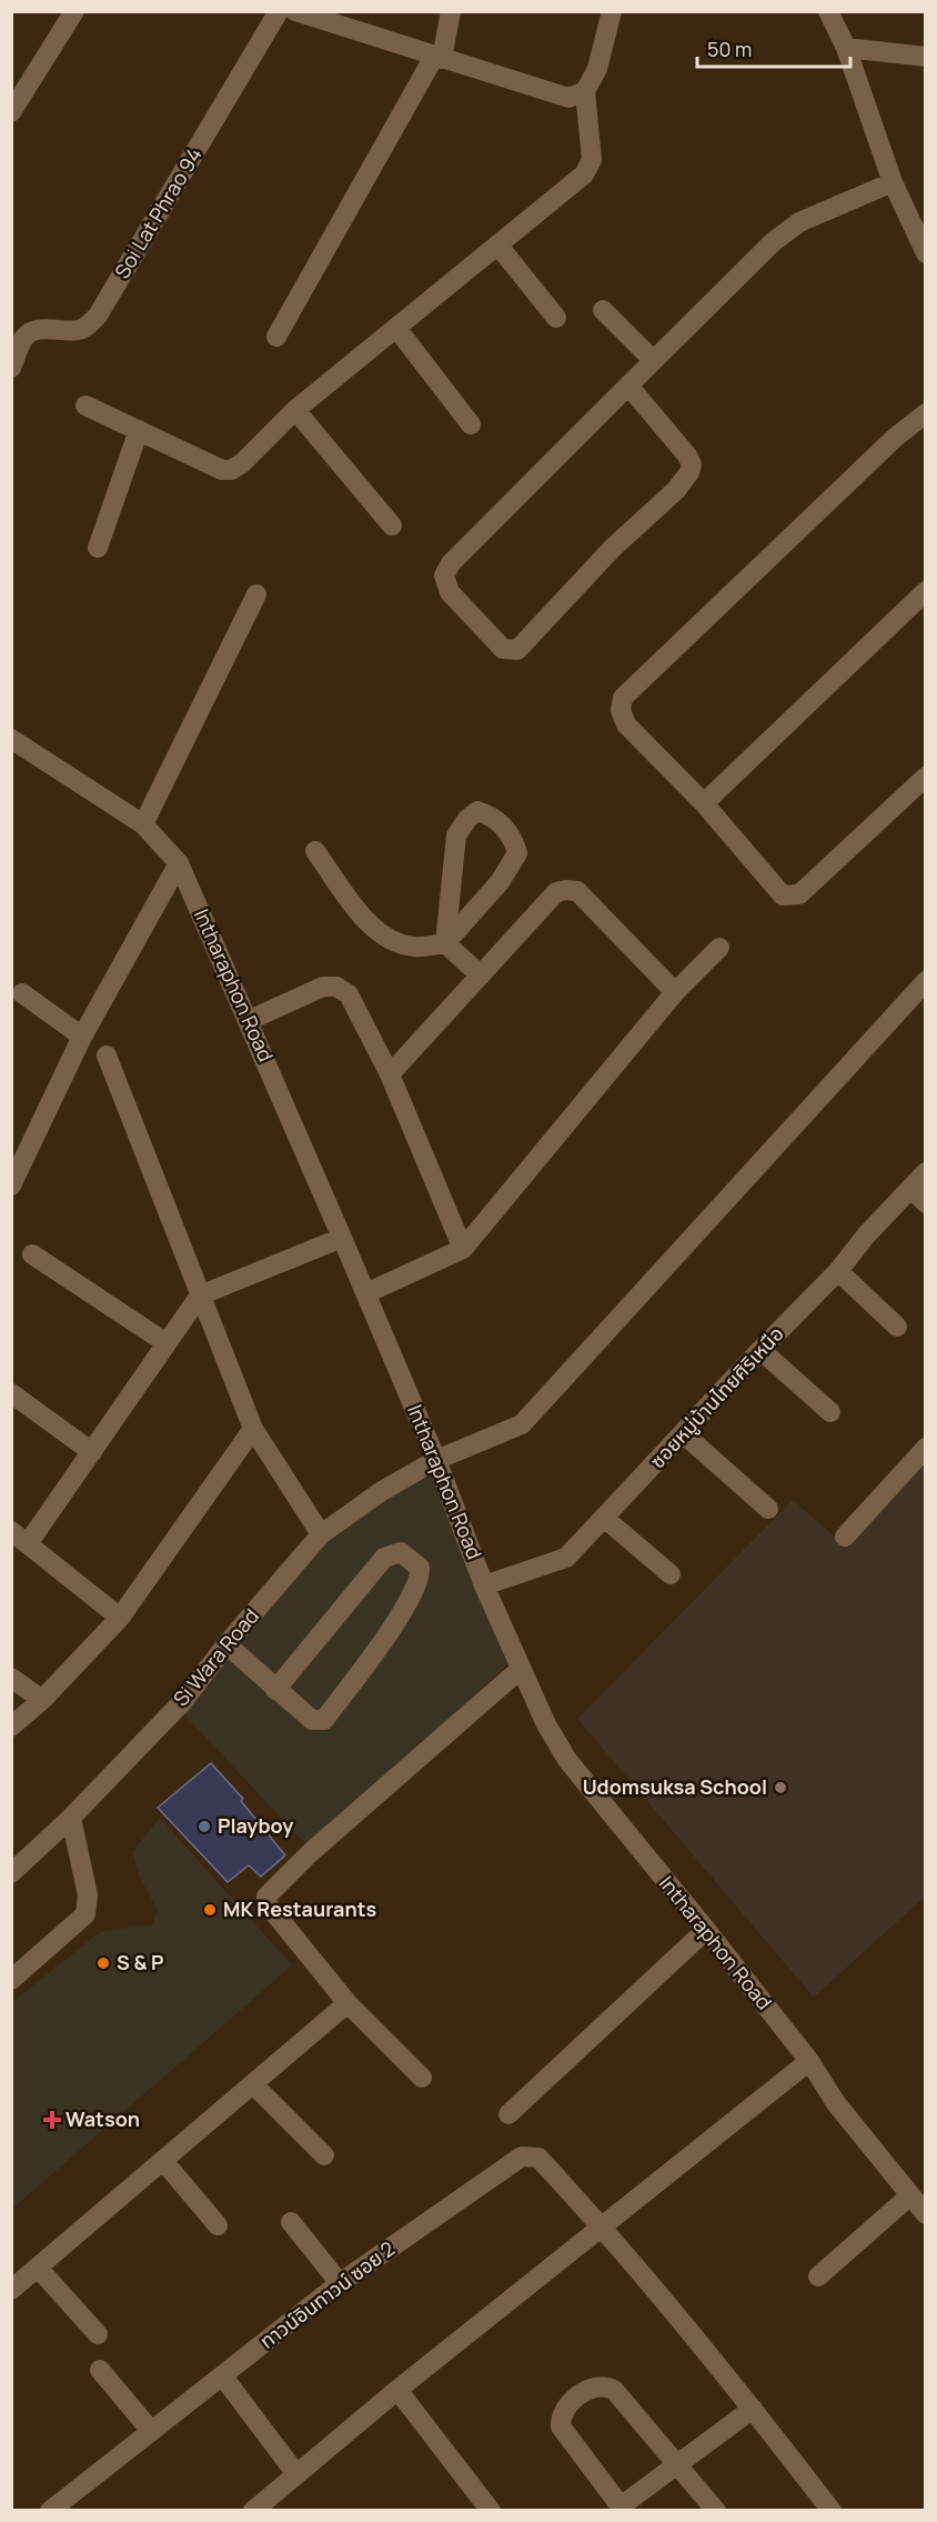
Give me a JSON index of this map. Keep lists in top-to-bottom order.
{
  "streets": {
    "street": [
      "Soi Lat Phrao 94",
      "Intharaphon Road",
      "ซอยหมู่บ้านไทยศิริเหนือ",
      "Si Wara Road",
      "ทาวน์อินทาวน์ ซอย 2"
    ]
  },
  "crossings": [
    ["Intharaphon Road", "ซอยหมู่บ้านไทยศิริเหนือ"],
    ["Intharaphon Road", "Si Wara Road"]
  ],
  "places": {
    "other": [
      "Udomsuksa School",
      "Playboy",
      "MK Restaurants",
      "S & P"
    ],
    "health": ["Watson"]
  },
  "scale_bar": "50 m"
}
